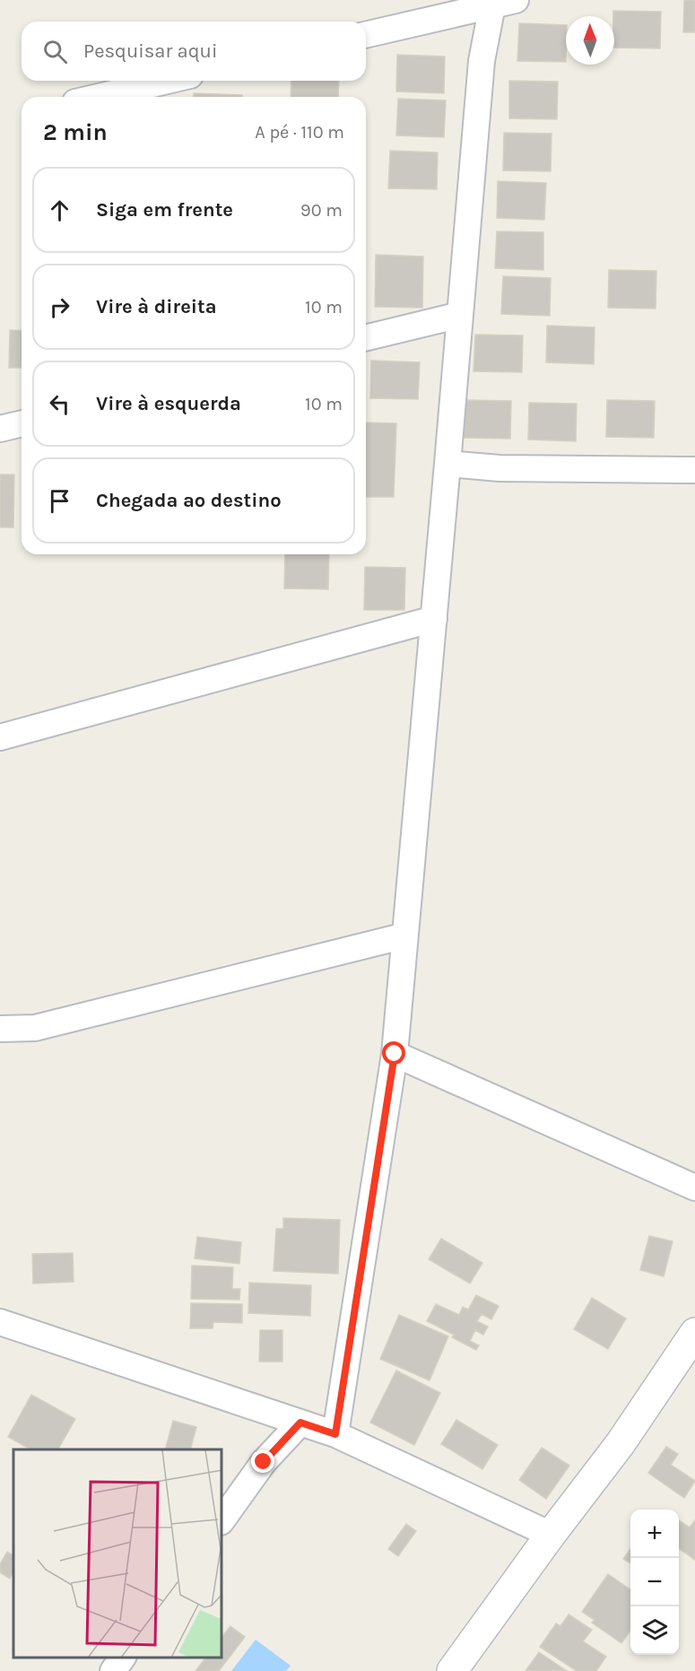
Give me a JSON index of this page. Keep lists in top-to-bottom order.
{
  "north": "top",
  "page": {
    "search": "Pesquisar aqui",
    "heading": ["2 min", "A pé · 110 m"],
    "list": [
      ["Siga em frente", "90 m"],
      ["Vire à direita", "10 m"],
      ["Vire à esquerda", "10 m"],
      "Chegada ao destino"
    ],
    "map_buttons": ["+", "−"]
  }
}
